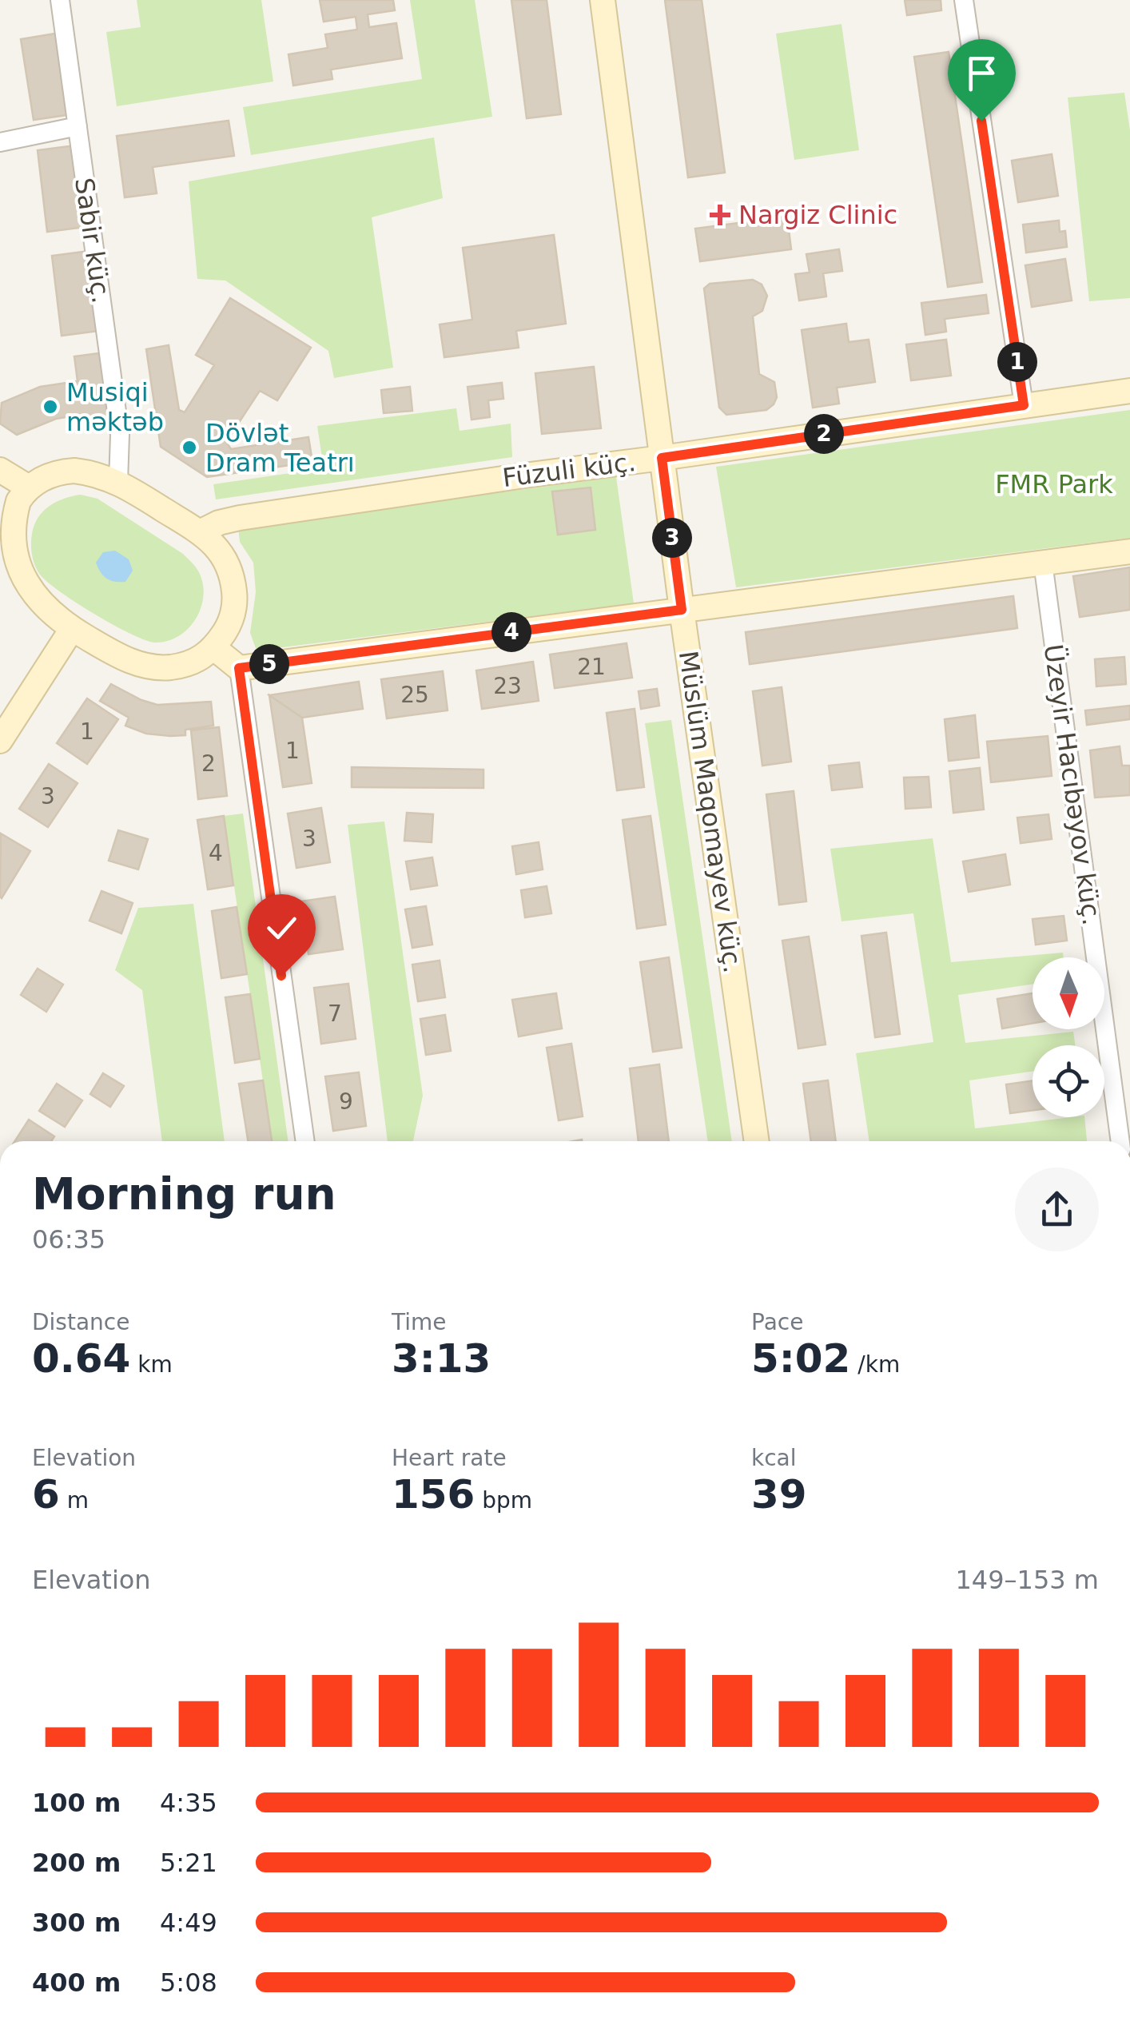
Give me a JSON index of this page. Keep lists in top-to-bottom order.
{
  "streets": {
    "street": [
      "Sabir küç.",
      "Füzuli küç.",
      "Üzeyir Hacıbəyov küç.",
      "Müslüm Maqomayev küç."
    ]
  },
  "crossings": [
    ["Sabir küç.", "Füzuli küç."],
    ["Füzuli küç.", "Müslüm Maqomayev küç."]
  ],
  "parks": ["FMR Park"],
  "places": {
    "health": ["Nargiz Clinic"],
    "other": ["Musiqi məktəb", "Dövlət Dram Teatrı"]
  },
  "house_numbers": [
    "21",
    "23",
    "25",
    "1",
    "1",
    "2",
    "3",
    "3",
    "4",
    "7",
    "9"
  ],
  "north": "bottom",
  "page": {
    "pins": [
      "1",
      "2",
      "3",
      "4",
      "5"
    ],
    "heading": ["Morning run", "06:35"],
    "stats": [
      ["Distance", "0.64 km"],
      ["Time", "3:13"],
      ["Pace", "5:02 /km"],
      ["Elevation", "6 m"],
      ["Heart rate", "156 bpm"],
      ["kcal", "39"]
    ],
    "chart": ["Elevation", "149–153 m"],
    "list": [
      {
        "name": "100 m",
        "note": "4:35"
      },
      {
        "name": "200 m",
        "note": "5:21"
      },
      {
        "name": "300 m",
        "note": "4:49"
      },
      {
        "name": "400 m",
        "note": "5:08"
      }
    ]
  }
}
